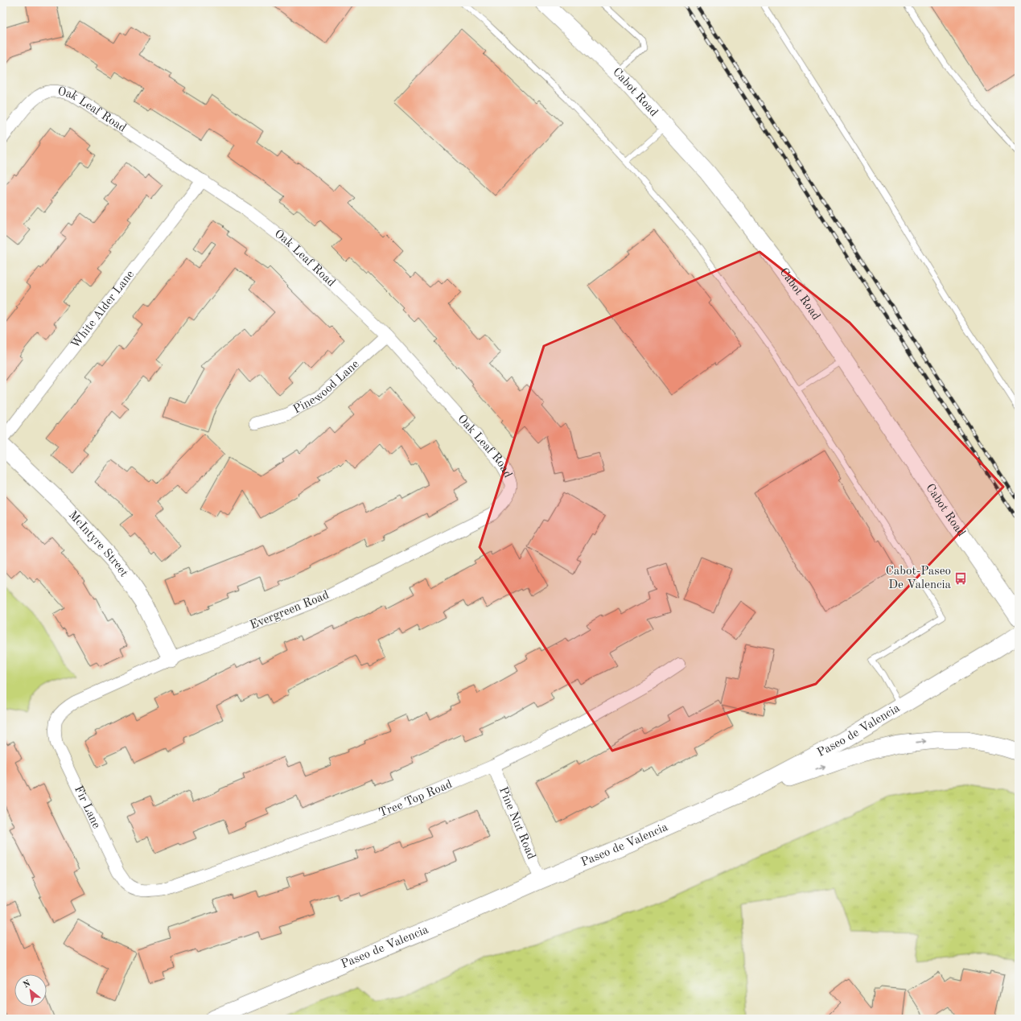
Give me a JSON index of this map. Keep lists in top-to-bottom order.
{
  "streets": {
    "main road": ["Cabot Road", "McIntyre Street", "Paseo de Valencia"],
    "street": [
      "Oak Leaf Road",
      "White Alder Lane",
      "Pinewood Lane",
      "Evergreen Road",
      "Tree Top Road",
      "Fir Lane",
      "Pine Nut Road"
    ]
  },
  "crossings": [
    ["Oak Leaf Road", "White Alder Lane"],
    ["Oak Leaf Road", "Pinewood Lane"],
    ["Oak Leaf Road", "Evergreen Road"],
    ["McIntyre Street", "Evergreen Road"],
    ["Evergreen Road", "Fir Lane"],
    ["Paseo de Valencia", "Pine Nut Road"],
    ["Tree Top Road", "Fir Lane"],
    ["Tree Top Road", "Pine Nut Road"]
  ],
  "places": {
    "bus stop": ["Cabot-Paseo De Valencia"]
  },
  "north": "top left"
}
